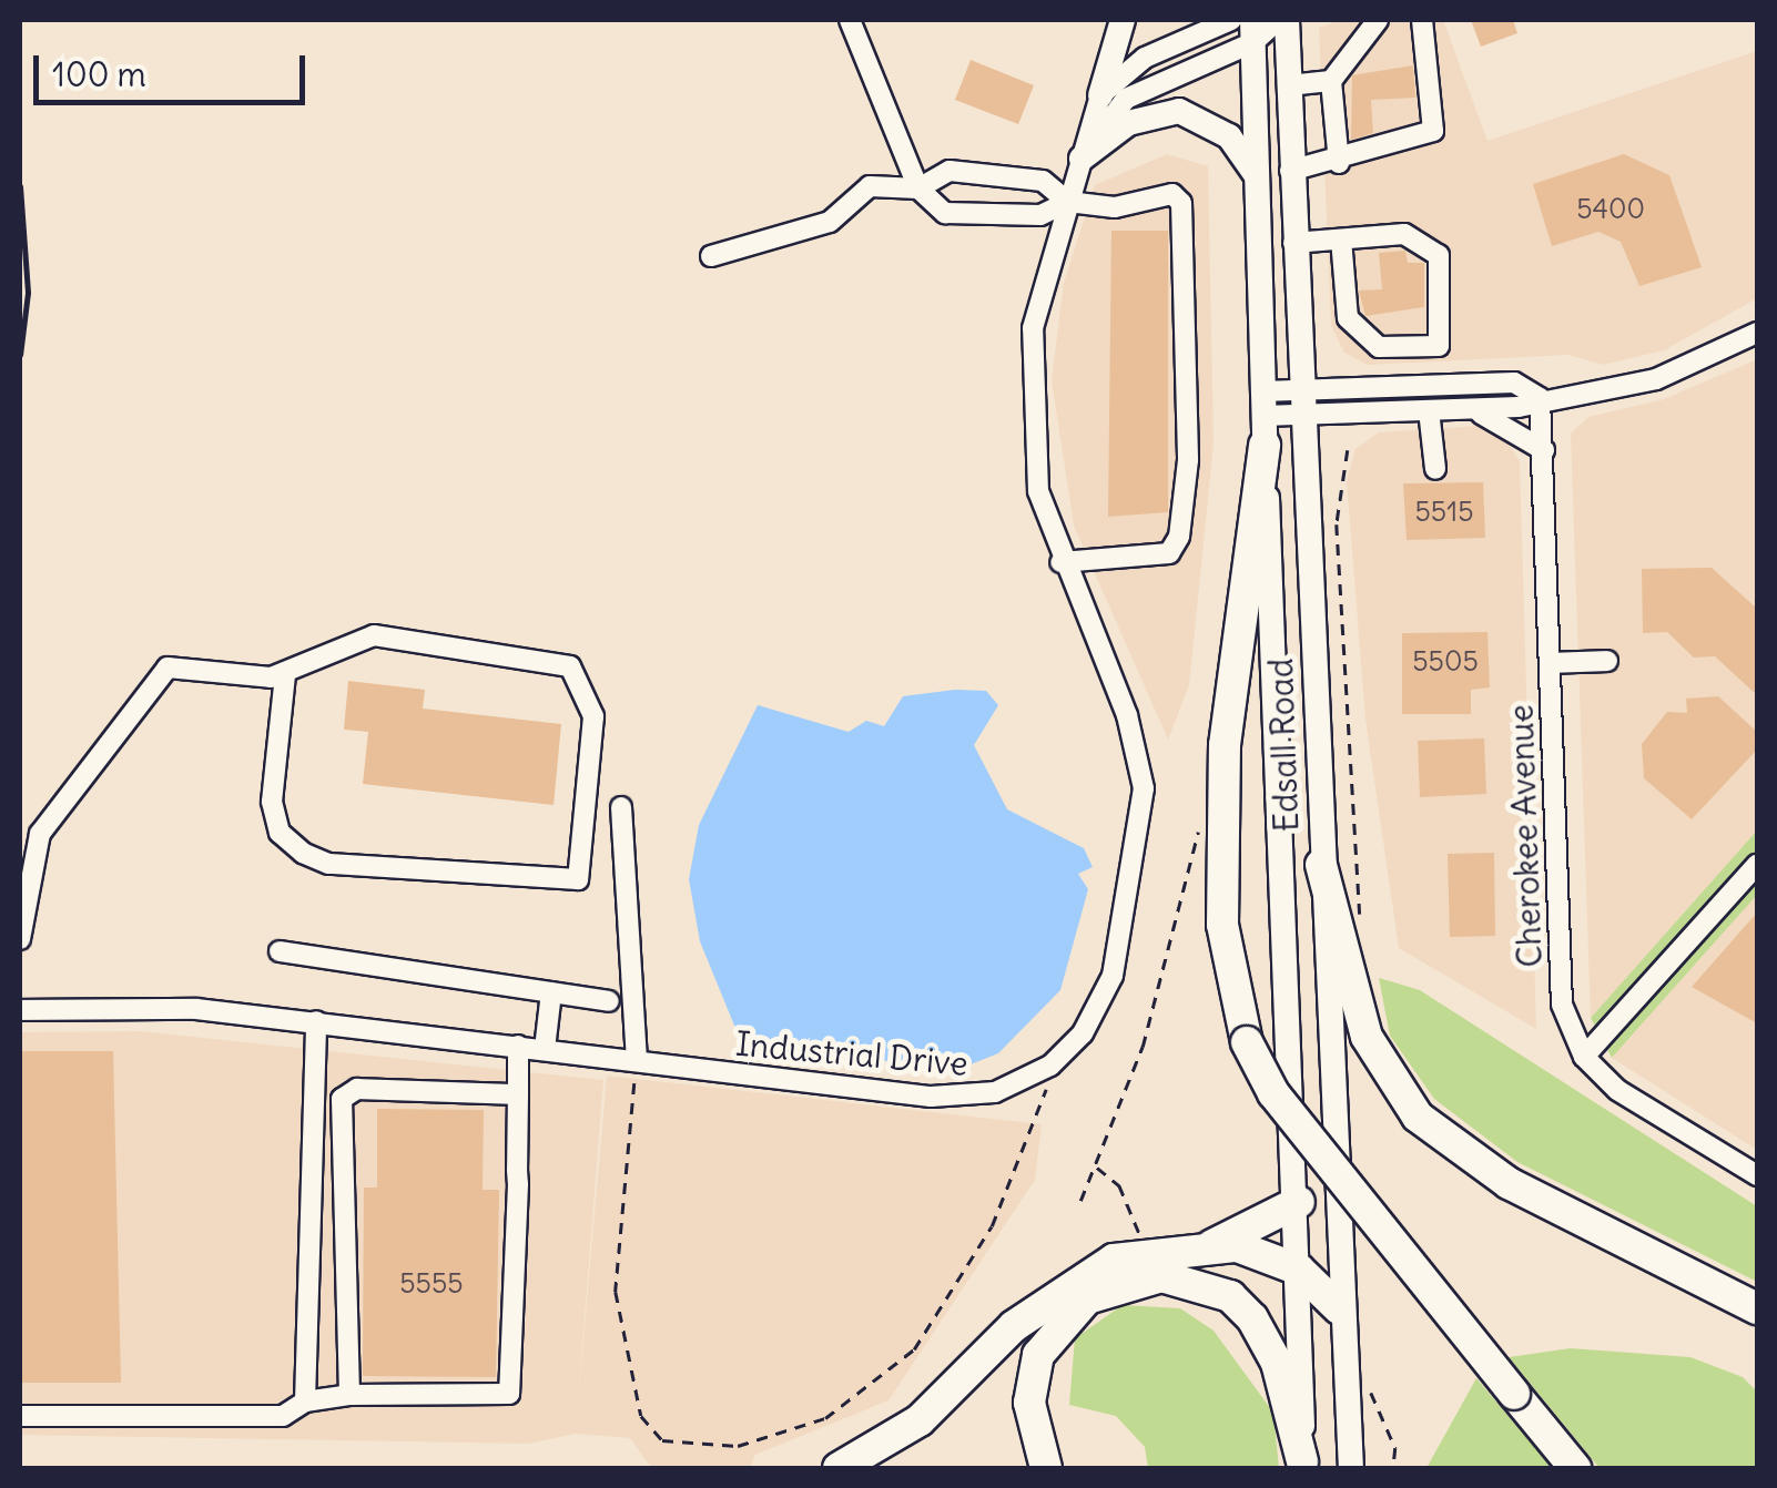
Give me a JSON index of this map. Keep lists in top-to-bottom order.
{
  "streets": {
    "main road": ["Edsall Road"],
    "street": ["Cherokee Avenue", "Industrial Drive"]
  },
  "crossings": [
    ["Edsall Road", "Industrial Drive"]
  ],
  "house_numbers": [
    "5400",
    "5515",
    "5505",
    "5555"
  ],
  "scale_bar": "100 m"
}
